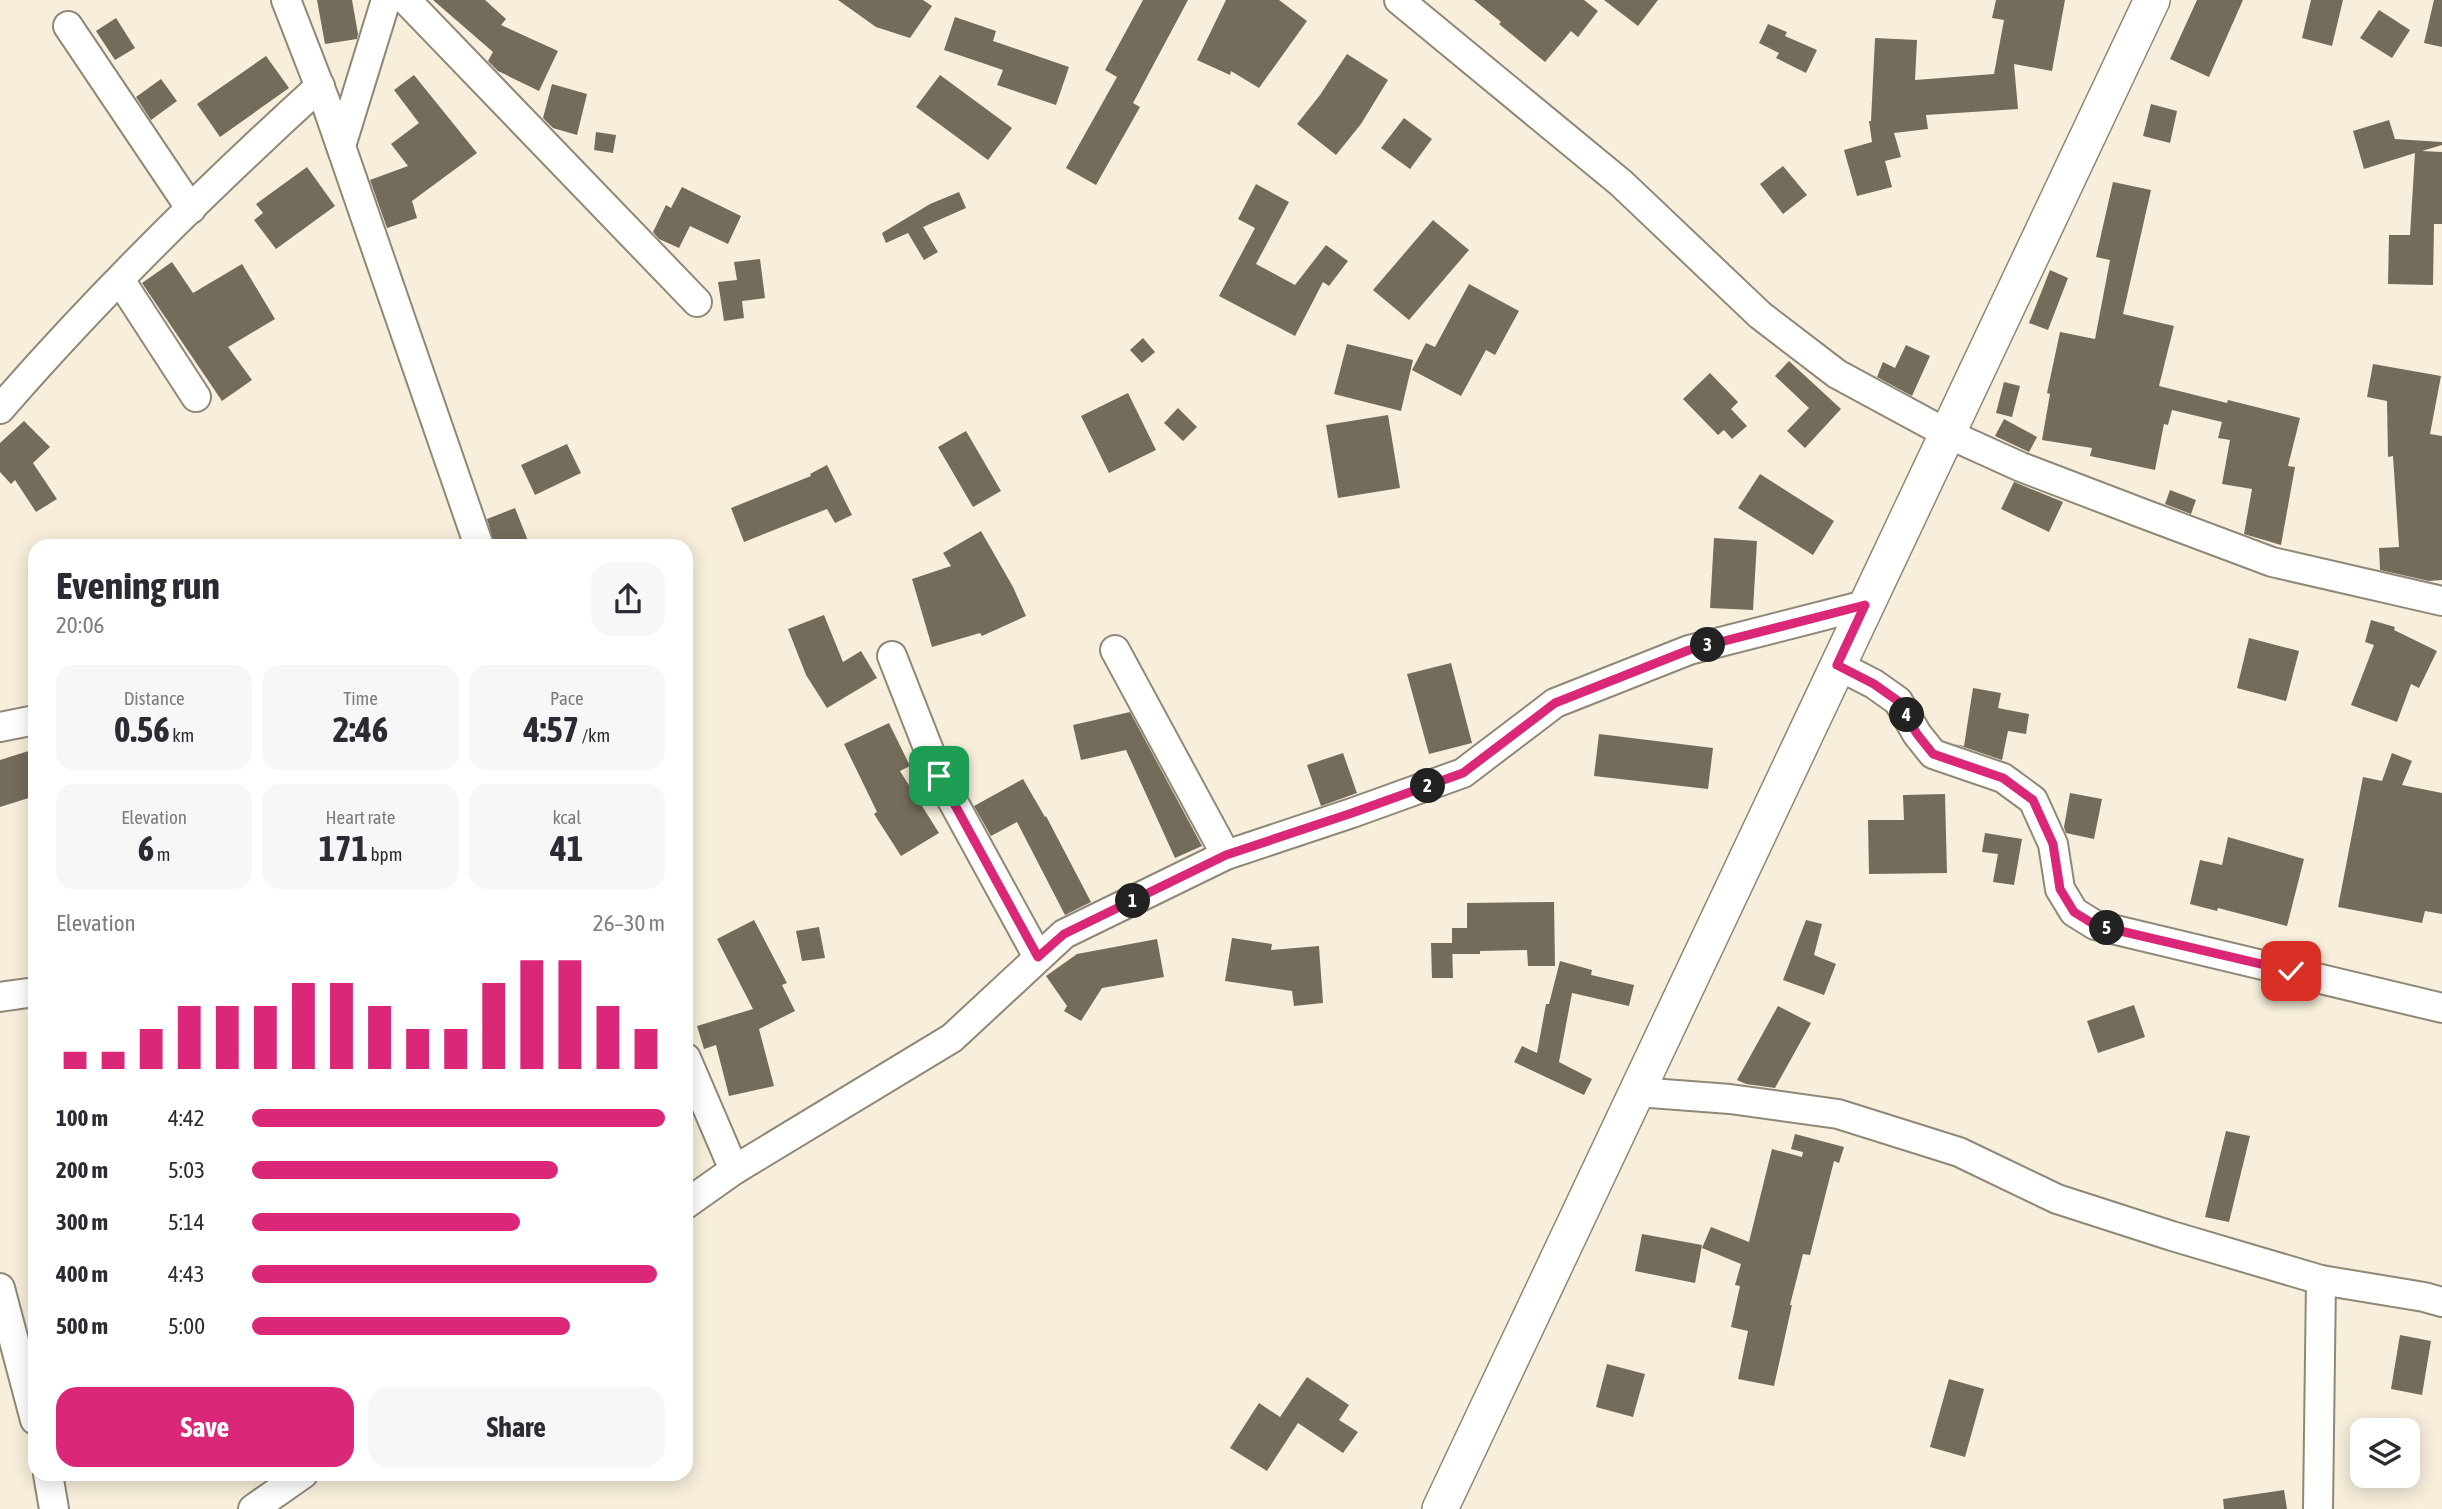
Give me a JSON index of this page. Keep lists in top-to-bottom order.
{
  "page": {
    "heading": ["Evening run", "20:06"],
    "pins": [
      "3",
      "4",
      "2",
      "1",
      "5"
    ],
    "stats": [
      ["Distance", "0.56 km"],
      ["Time", "2:46"],
      ["Pace", "4:57 /km"],
      ["Elevation", "6 m"],
      ["Heart rate", "171 bpm"],
      ["kcal", "41"]
    ],
    "chart": ["Elevation", "26–30 m"],
    "list": [
      {
        "name": "100 m",
        "note": "4:42"
      },
      {
        "name": "200 m",
        "note": "5:03"
      },
      {
        "name": "300 m",
        "note": "5:14"
      },
      {
        "name": "400 m",
        "note": "4:43"
      },
      {
        "name": "500 m",
        "note": "5:00"
      }
    ],
    "buttons": ["Save", "Share"]
  }
}
